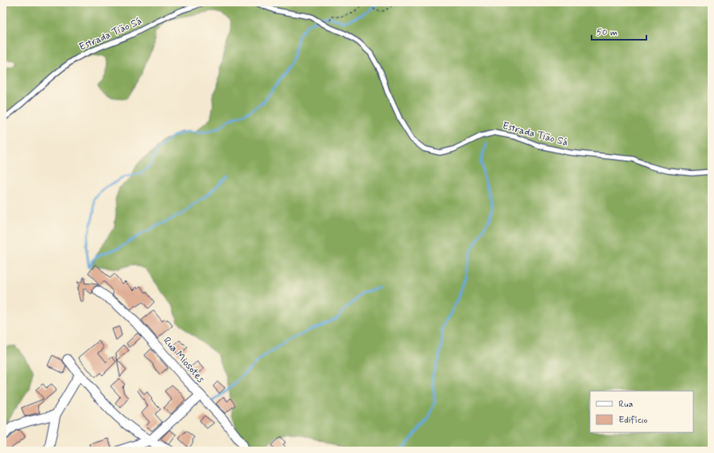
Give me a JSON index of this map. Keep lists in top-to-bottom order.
{
  "streets": {
    "street": ["Rua Miosotes"],
    "lane": ["Estrada Tião Sá"]
  },
  "legend": ["Rua", "Edifício"],
  "scale_bar": "50 m"
}
